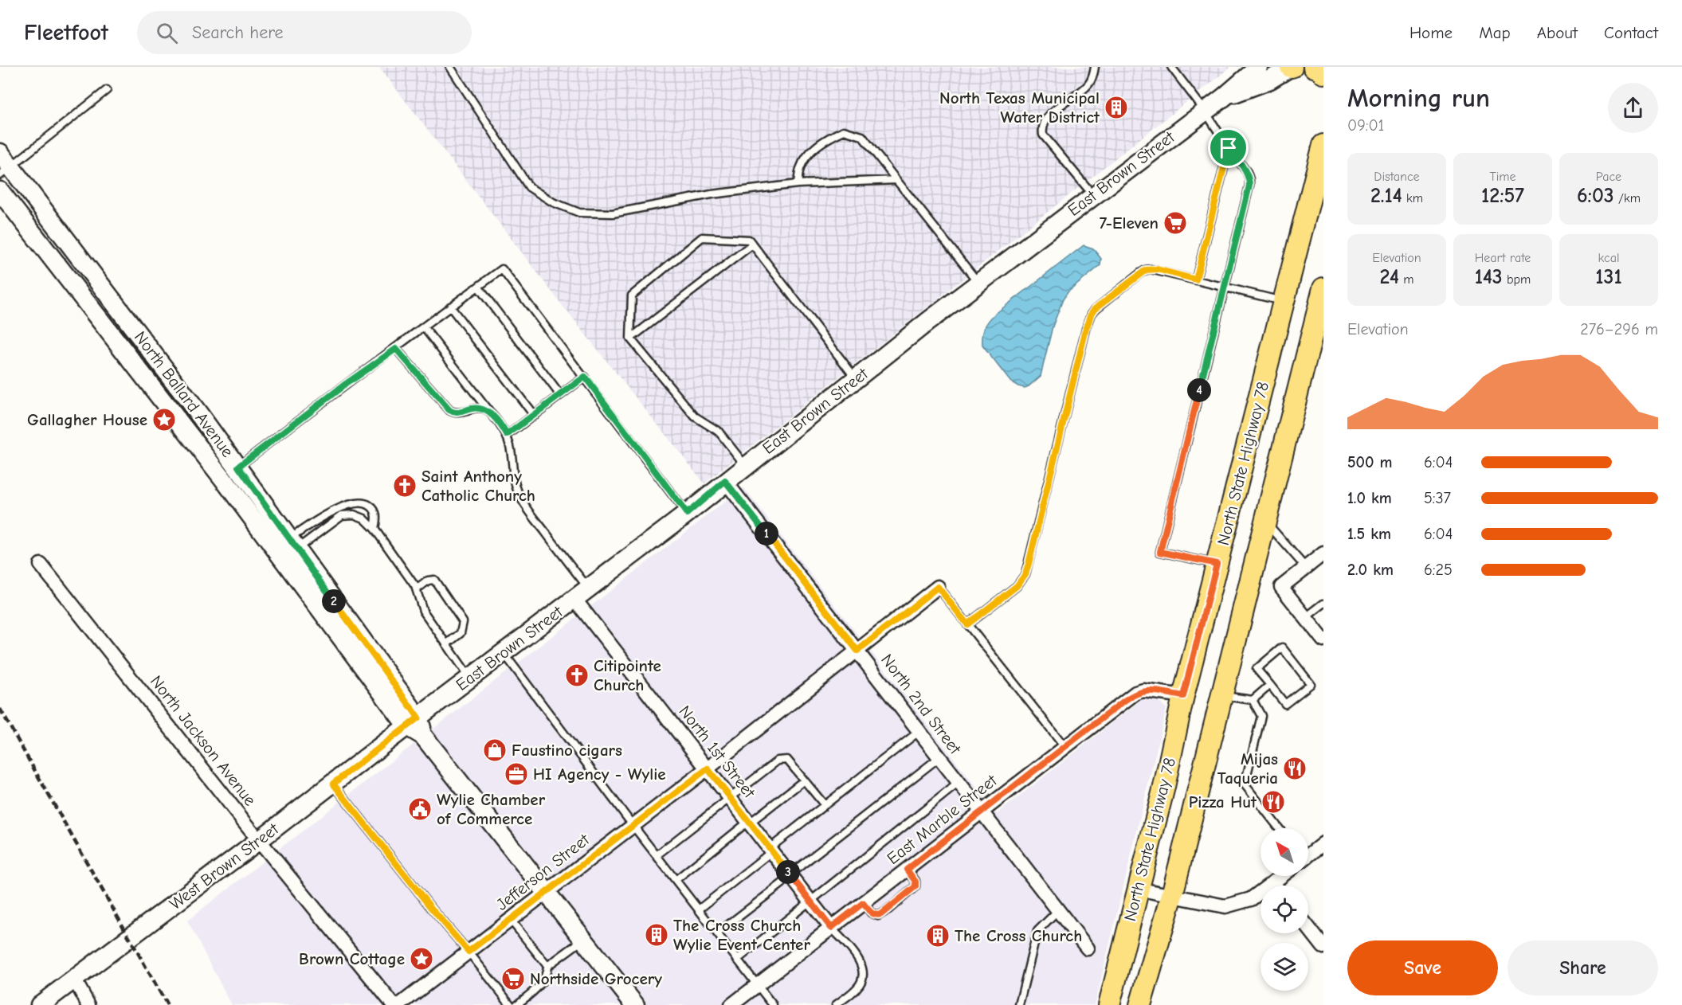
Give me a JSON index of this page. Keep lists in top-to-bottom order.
{
  "streets": {
    "main road": [
      "East Brown Street",
      "North Ballard Avenue",
      "North State Highway 78",
      "West Brown Street"
    ],
    "street": [
      "North 2nd Street",
      "North Jackson Avenue",
      "North 1st Street",
      "East Marble Street",
      "Jefferson Street"
    ]
  },
  "crossings": [
    ["East Brown Street", "North Ballard Avenue"],
    ["East Brown Street", "North 2nd Street"],
    ["East Brown Street", "North 1st Street"],
    ["East Brown Street", "West Brown Street"],
    ["North Ballard Avenue", "West Brown Street"],
    ["North Ballard Avenue", "Jefferson Street"],
    ["North State Highway 78", "East Marble Street"],
    ["North 2nd Street", "East Marble Street"],
    ["North 2nd Street", "Jefferson Street"],
    ["North Jackson Avenue", "West Brown Street"],
    ["North 1st Street", "East Marble Street"],
    ["North 1st Street", "Jefferson Street"]
  ],
  "places": {
    "building": ["North Texas Municipal Water District", "The Cross Church Wylie Event Center", "The Cross Church"],
    "supermarket": ["7-Eleven", "Northside Grocery"],
    "place": ["Gallagher House", "Brown Cottage"],
    "church": ["Saint Anthony Catholic Church", "Citipointe Church"],
    "shop": ["Faustino cigars"],
    "restaurant": ["Mijas Taqueria", "Pizza Hut"],
    "office": ["HI Agency - Wylie"],
    "public building": ["Wylie Chamber of Commerce"]
  },
  "north": "top left",
  "page": {
    "header": "Fleetfoot",
    "search": "Search here",
    "nav": [
      "Home",
      "Map",
      "About",
      "Contact"
    ],
    "heading": ["Morning run", "09:01"],
    "stats": [
      ["Distance", "2.14 km"],
      ["Time", "12:57"],
      ["Pace", "6:03 /km"],
      ["Elevation", "24 m"],
      ["Heart rate", "143 bpm"],
      ["kcal", "131"]
    ],
    "chart": ["Elevation", "276–296 m"],
    "pins": [
      "4",
      "1",
      "2",
      "3"
    ],
    "list": [
      {
        "name": "500 m",
        "note": "6:04"
      },
      {
        "name": "1.0 km",
        "note": "5:37"
      },
      {
        "name": "1.5 km",
        "note": "6:04"
      },
      {
        "name": "2.0 km",
        "note": "6:25"
      }
    ],
    "buttons": ["Save", "Share"]
  }
}
